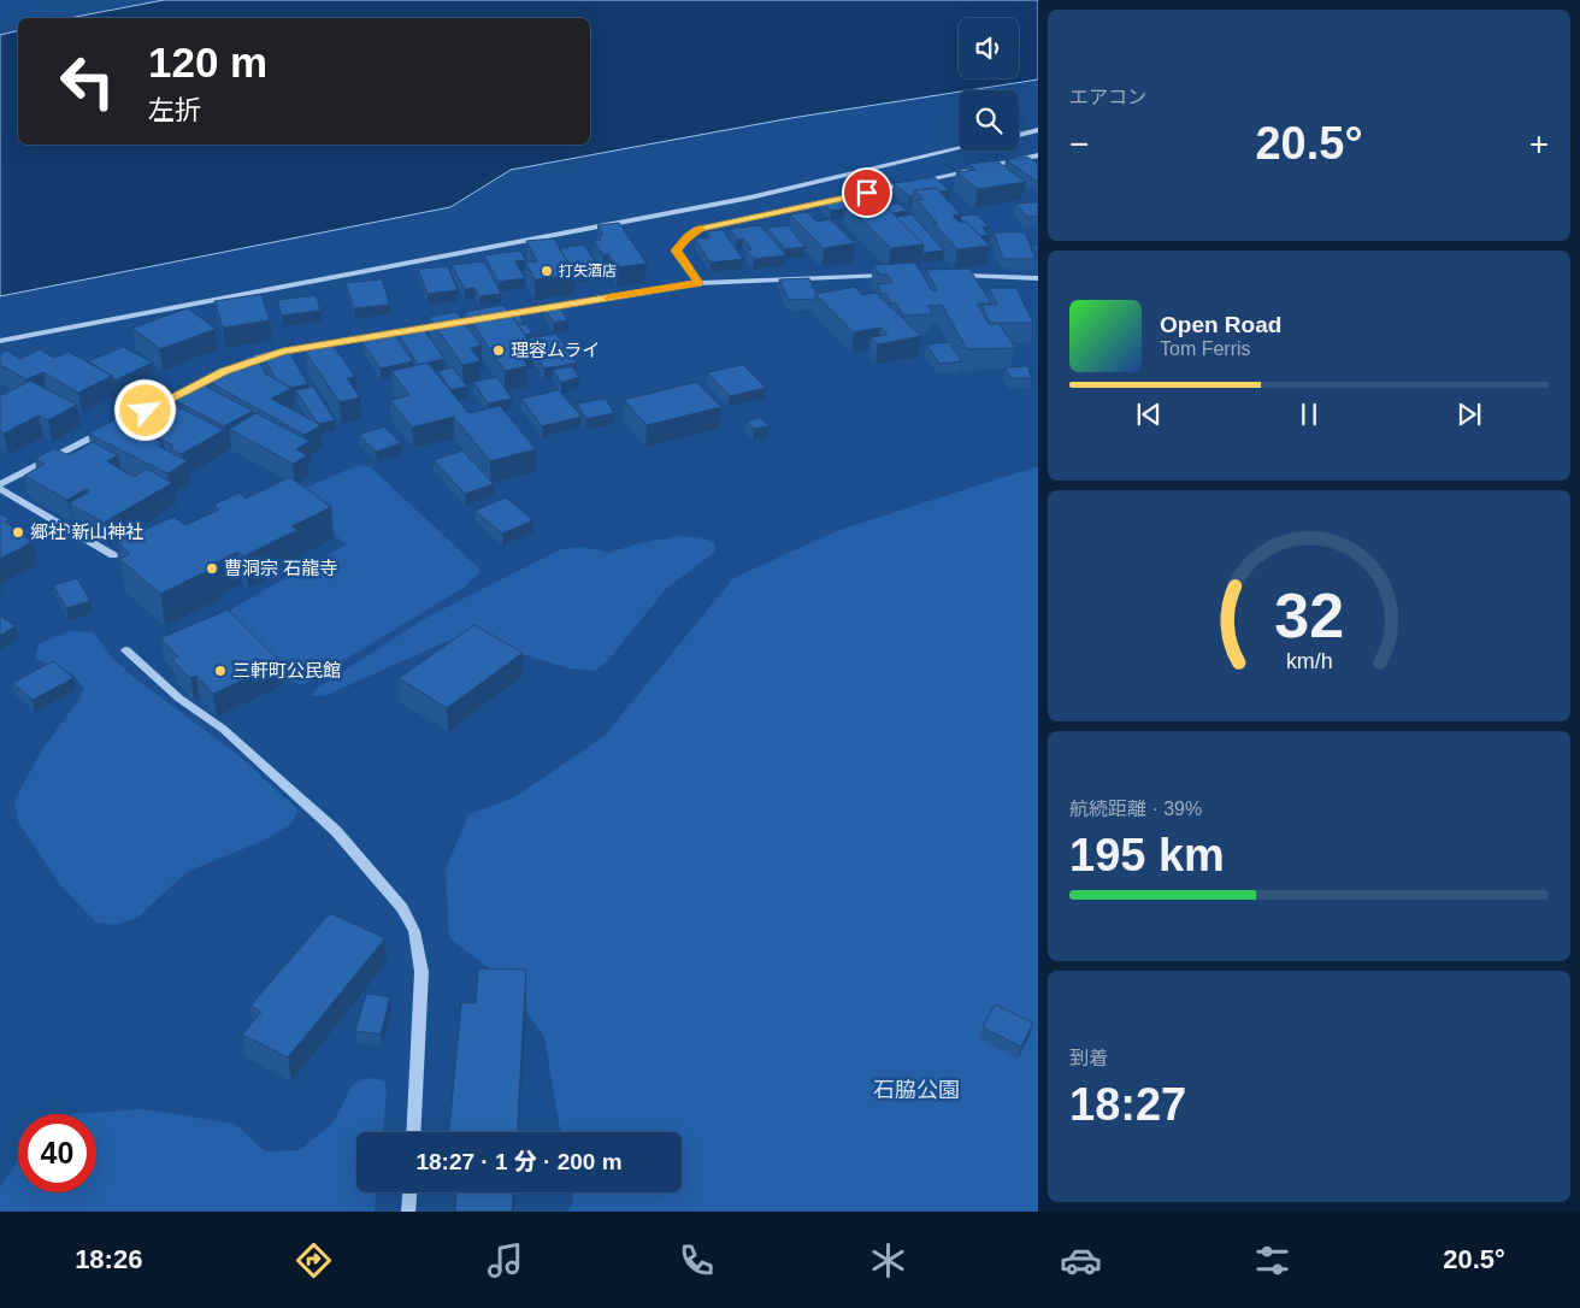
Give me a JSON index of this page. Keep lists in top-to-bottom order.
{
  "parks": ["石脇公園"],
  "places": [
    "打矢酒店",
    "理容ムライ",
    "郷社 新山神社",
    "曹洞宗 石龍寺",
    "三軒町公民館"
  ],
  "page": {
    "tile": [
      "エアコン",
      ["航続距離 · 39%", "195 km"],
      ["到着", "18:27"]
    ],
    "turn": ["120 m", "左折"],
    "heat": ["−", "20.5°", "+"],
    "song": ["Open Road", "Tom Ferris"],
    "limit": "40",
    "trip": "18:27 · 1 分 · 200 m",
    "tabs": ["18:26", "20.5°"],
    "gauge": ["32", "km/h"]
  }
}
